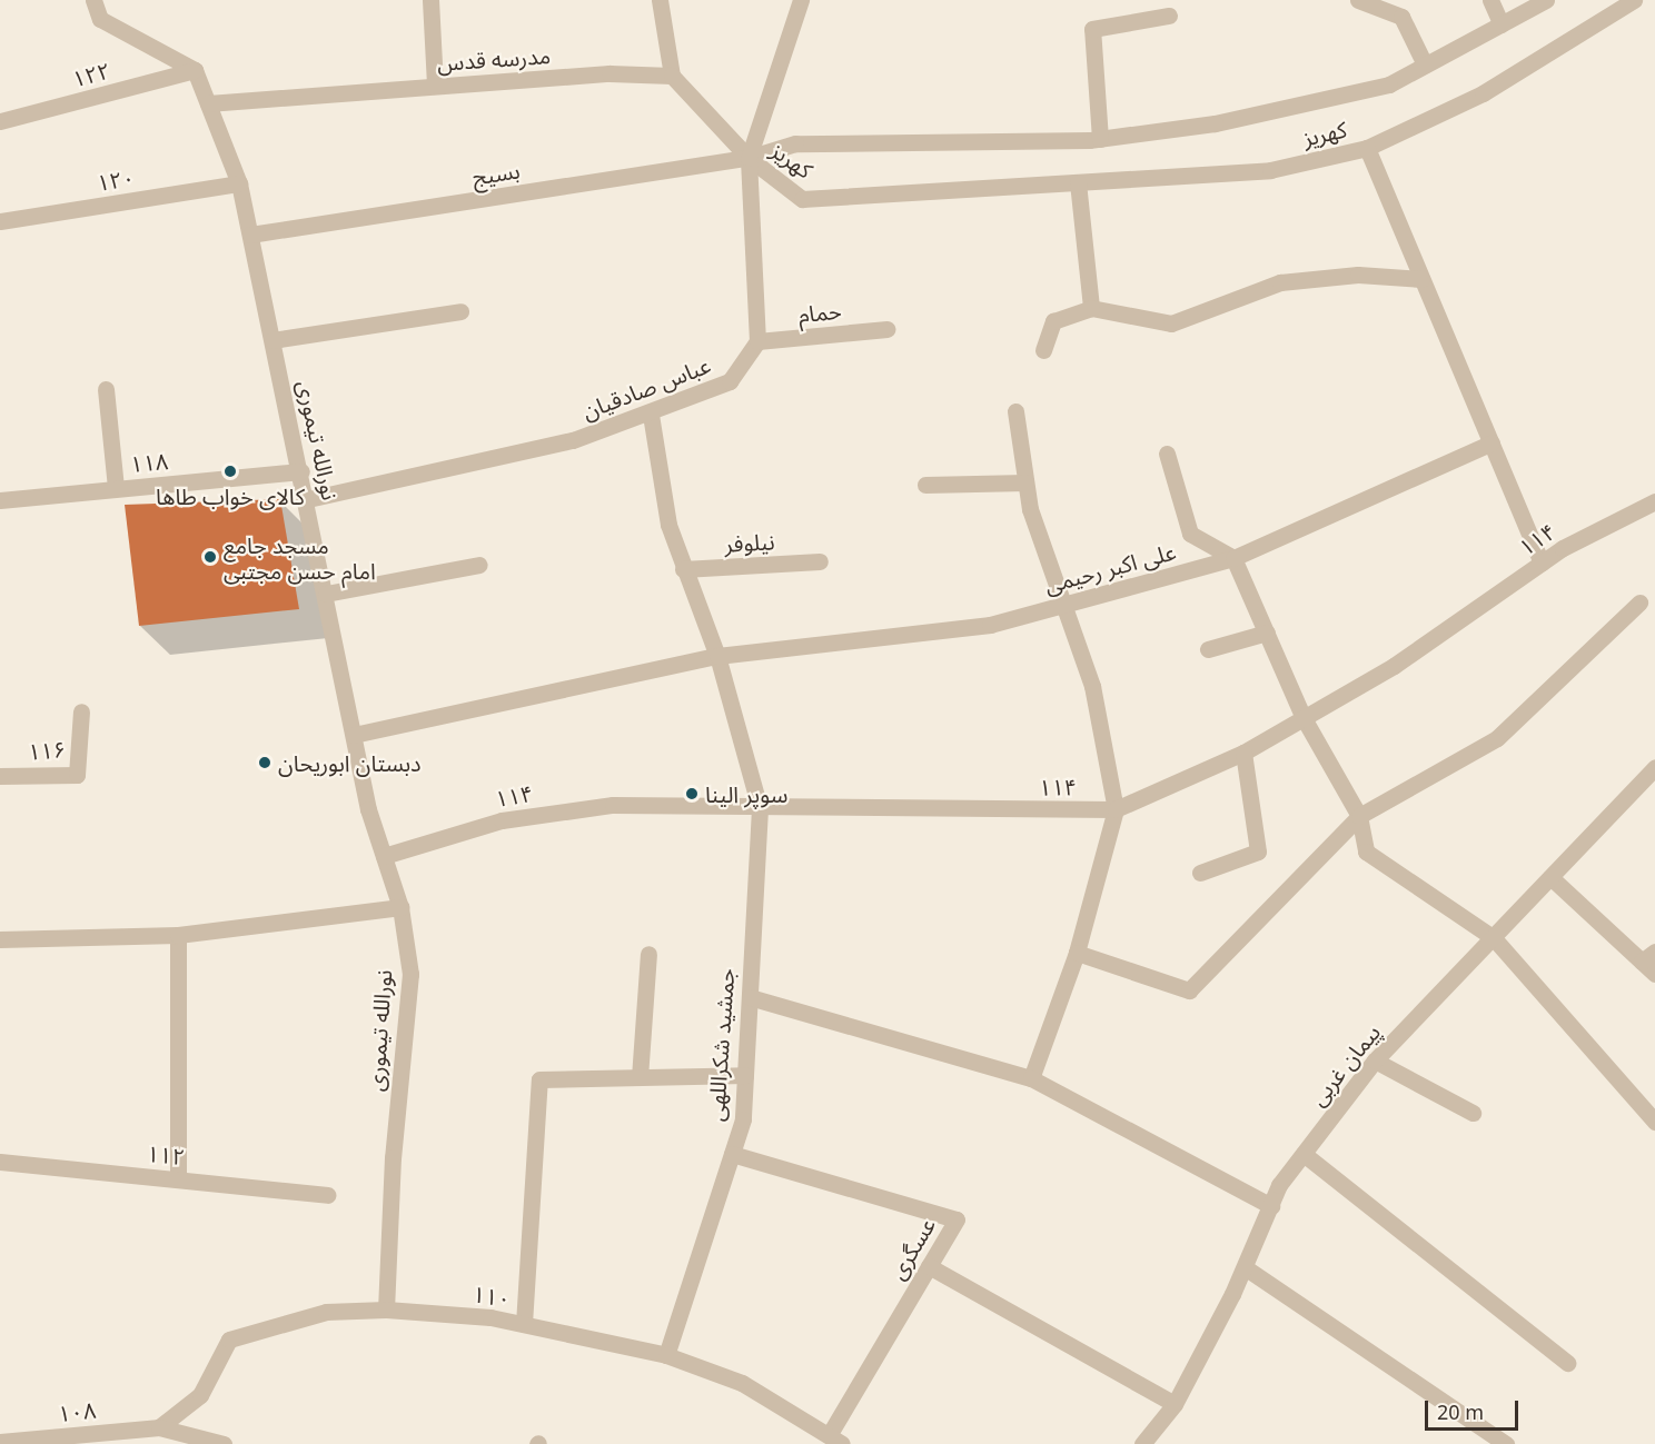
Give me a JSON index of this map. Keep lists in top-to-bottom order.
{
  "streets": {
    "street": [
      "مدرسه قدس",
      "۱۲۲",
      "کهریز",
      "بسیج",
      "۱۲۰",
      "حمام",
      "عباس صادقیان",
      "نورالله تیموری",
      "۱۱۸",
      "۱۱۴",
      "نیلوفر",
      "علی اکبر رحیمی",
      "۱۱۶",
      "جمشید شکراللهی",
      "پیمان غربی",
      "۱۱۲",
      "عسگری",
      "۱۱۰",
      "۱۰۸"
    ]
  },
  "crossings": [
    ["مدرسه قدس", "نورالله تیموری"],
    ["۱۲۲", "نورالله تیموری"],
    ["کهریز", "بسیج"],
    ["بسیج", "نورالله تیموری"],
    ["۱۲۰", "نورالله تیموری"],
    ["حمام", "عباس صادقیان"],
    ["عباس صادقیان", "نورالله تیموری"],
    ["عباس صادقیان", "جمشید شکراللهی"],
    ["نورالله تیموری", "۱۱۸"],
    ["نورالله تیموری", "۱۱۴"],
    ["نورالله تیموری", "علی اکبر رحیمی"],
    ["نورالله تیموری", "۱۱۰"],
    ["۱۱۴", "جمشید شکراللهی"],
    ["نیلوفر", "جمشید شکراللهی"],
    ["علی اکبر رحیمی", "جمشید شکراللهی"],
    ["جمشید شکراللهی", "عسگری"],
    ["جمشید شکراللهی", "۱۱۰"],
    ["عسگری", "۱۱۰"],
    ["۱۱۰", "۱۰۸"]
  ],
  "places": [
    "کالای خواب طاها",
    "مسجد جامع امام حسن مجتبی",
    "دبستان ابوریحان",
    "سوپر الینا"
  ],
  "scale_bar": "20 m"
}
